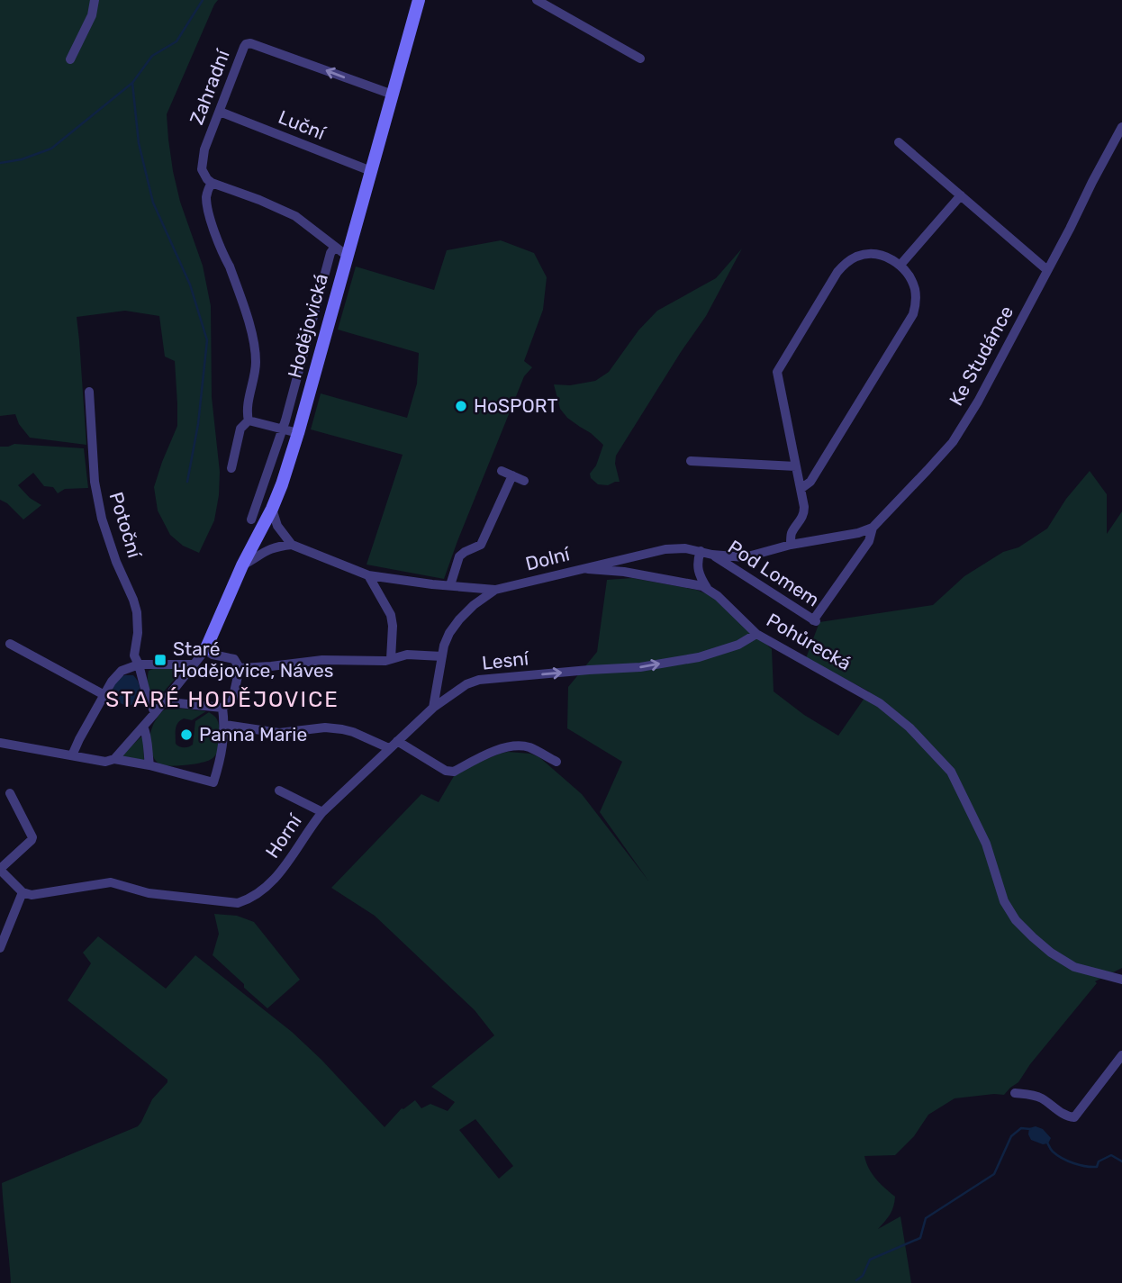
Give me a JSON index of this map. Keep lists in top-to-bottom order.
{
  "streets": {
    "street": [
      "Zahradní",
      "Luční",
      "Hodějovická",
      "Ke Studánce",
      "Potoční",
      "Dolní",
      "Pod Lomem",
      "Pohůrecká",
      "Lesní",
      "Horní"
    ]
  },
  "crossings": [
    ["Zahradní", "Luční"],
    ["Zahradní", "Hodějovická"],
    ["Luční", "Hodějovická"],
    ["Ke Studánce", "Dolní"],
    ["Ke Studánce", "Pod Lomem"],
    ["Dolní", "Pod Lomem"],
    ["Dolní", "Pohůrecká"],
    ["Pohůrecká", "Lesní"],
    ["Lesní", "Horní"]
  ],
  "one_way": ["Lesní"],
  "districts": ["STARÉ HODĚJOVICE"],
  "places": {
    "other": ["HoSPORT", "Panna Marie"],
    "transit": ["Staré Hodějovice, Náves"]
  }
}
